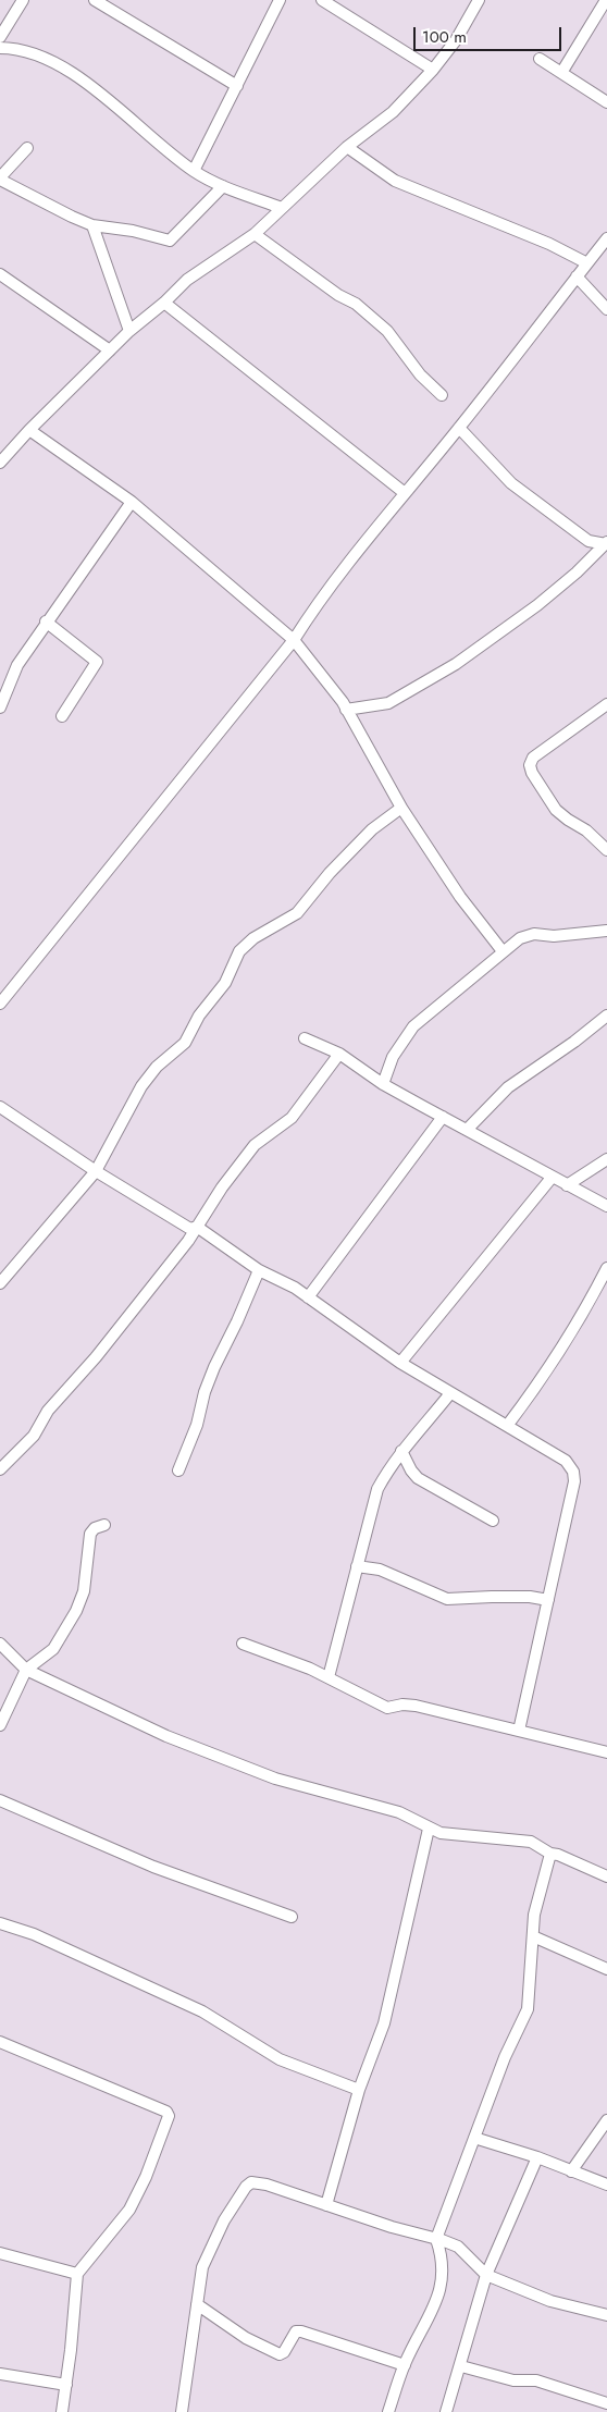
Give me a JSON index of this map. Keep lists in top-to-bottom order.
{
  "scale_bar": "100 m"
}
